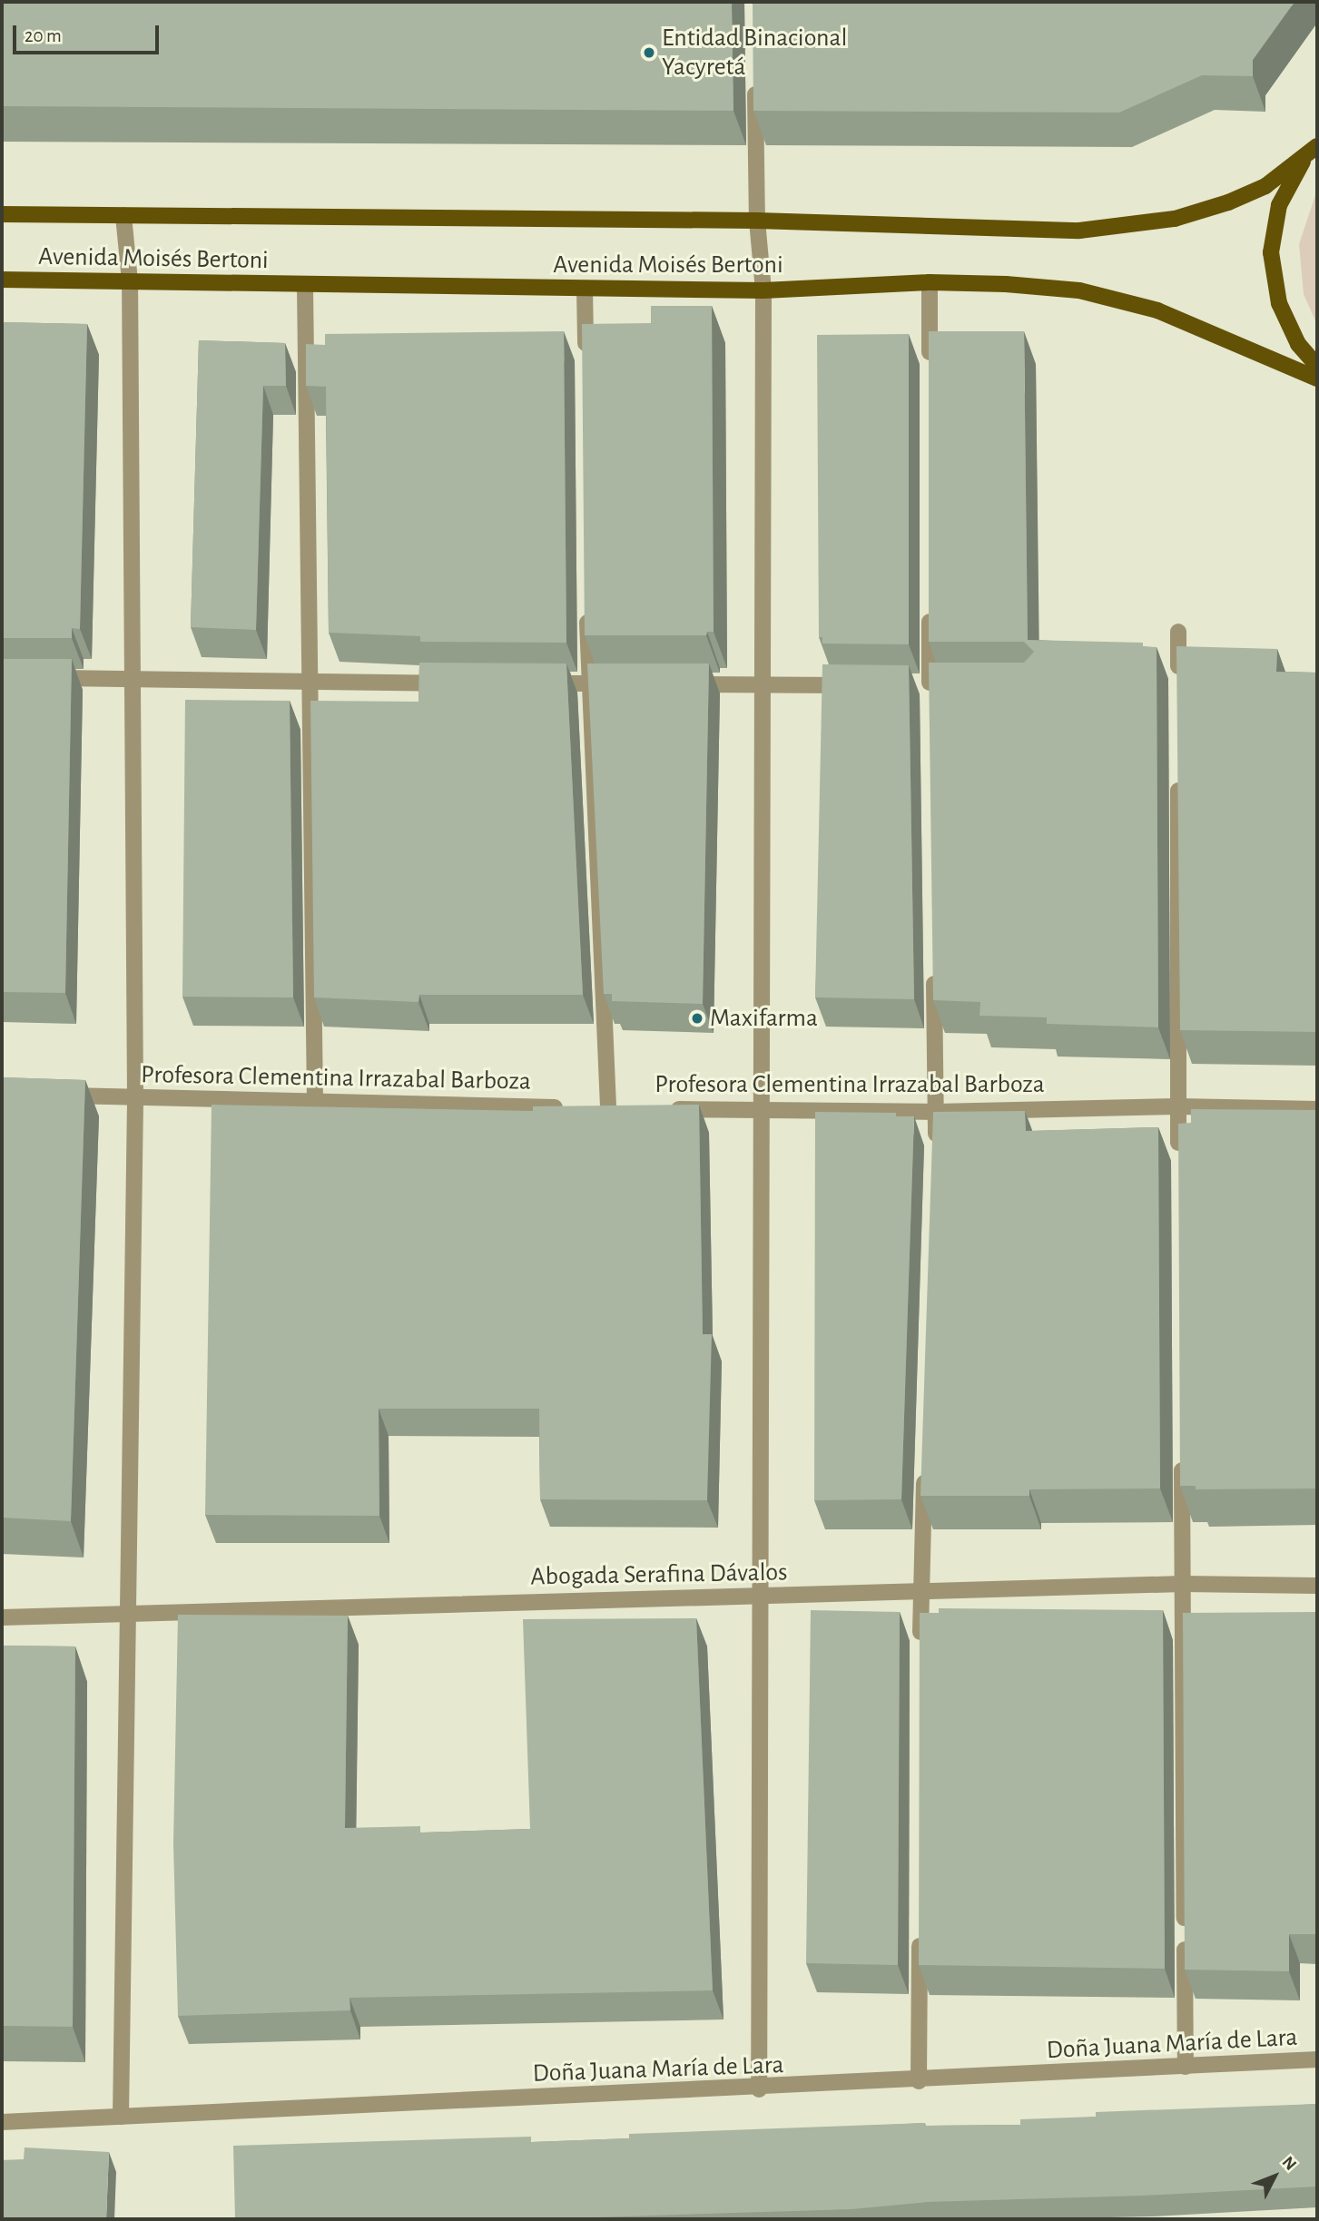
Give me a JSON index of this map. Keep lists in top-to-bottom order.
{
  "streets": {
    "main road": ["Avenida Moisés Bertoni"],
    "street": ["Profesora Clementina Irrazabal Barboza", "Abogada Serafina Dávalos", "Doña Juana María de Lara"]
  },
  "places": ["Entidad Binacional Yacyretá", "Maxifarma"],
  "scale_bar": "20 m",
  "north": "top right"
}
